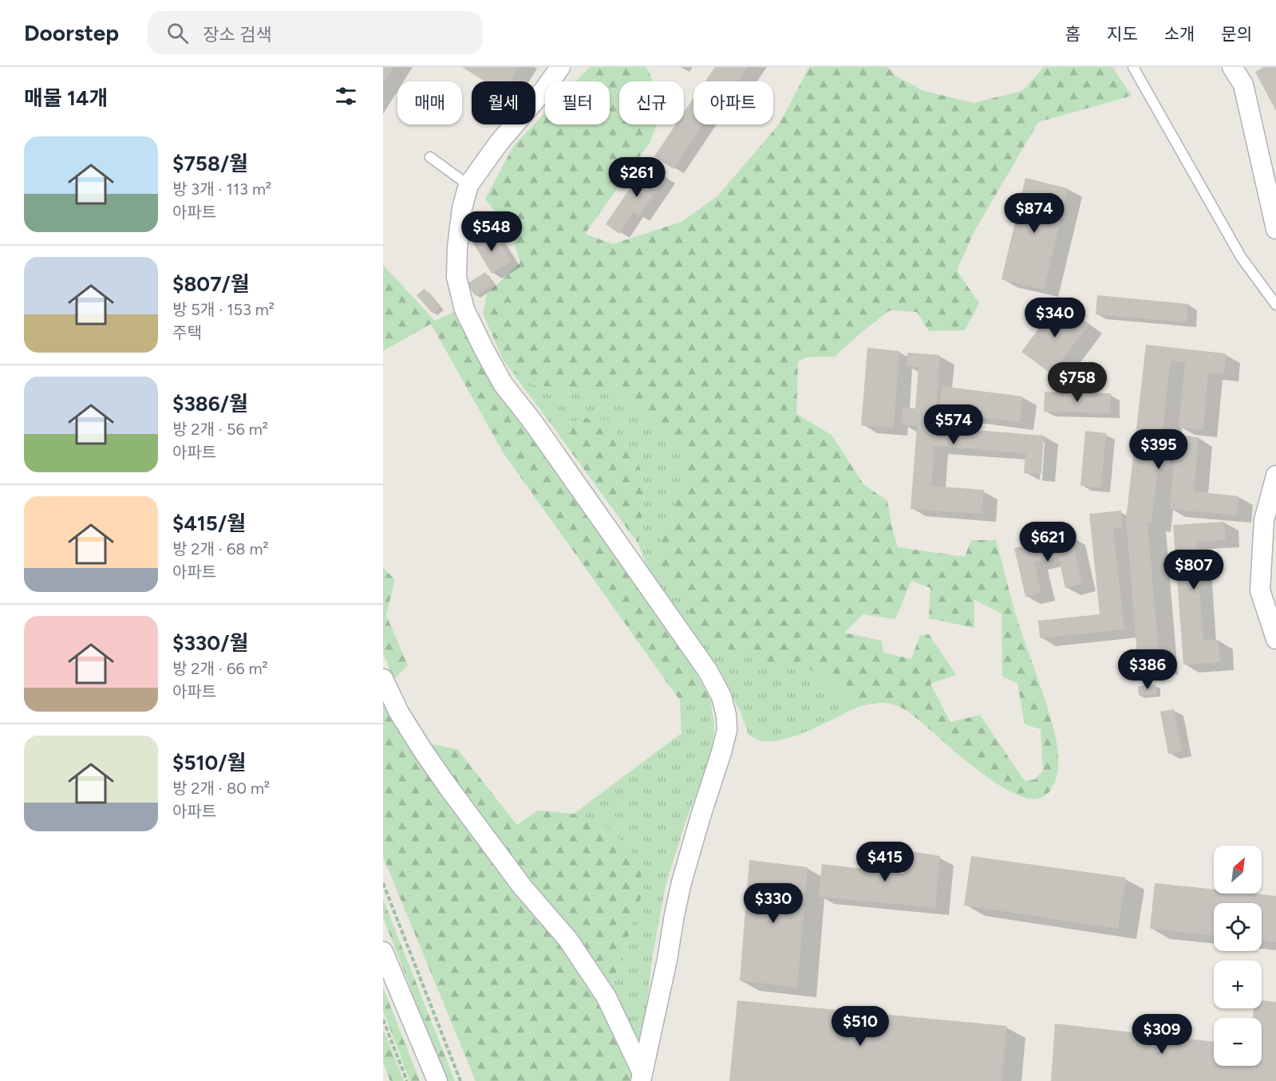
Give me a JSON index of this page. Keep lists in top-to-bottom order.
{
  "north": "top right",
  "page": {
    "header": "Doorstep",
    "search": "장소 검색",
    "nav": [
      "홈",
      "지도",
      "소개",
      "문의"
    ],
    "heading": "매물 14개",
    "chip": [
      "매매",
      "월세",
      "필터",
      "신규",
      "아파트"
    ],
    "list": [
      {
        "name": "$758/월",
        "note": "방 3개 · 113 m² · 아파트"
      },
      {
        "name": "$807/월",
        "note": "방 5개 · 153 m² · 주택"
      },
      {
        "name": "$386/월",
        "note": "방 2개 · 56 m² · 아파트"
      },
      {
        "name": "$415/월",
        "note": "방 2개 · 68 m² · 아파트"
      },
      {
        "name": "$330/월",
        "note": "방 2개 · 66 m² · 아파트"
      },
      {
        "name": "$510/월",
        "note": "방 2개 · 80 m² · 아파트"
      }
    ],
    "price": [
      "$261",
      "$874",
      "$548",
      "$340",
      "$758",
      "$574",
      "$395",
      "$621",
      "$807",
      "$386",
      "$415",
      "$330",
      "$510",
      "$309"
    ],
    "map_buttons": ["+", "−"]
  }
}
